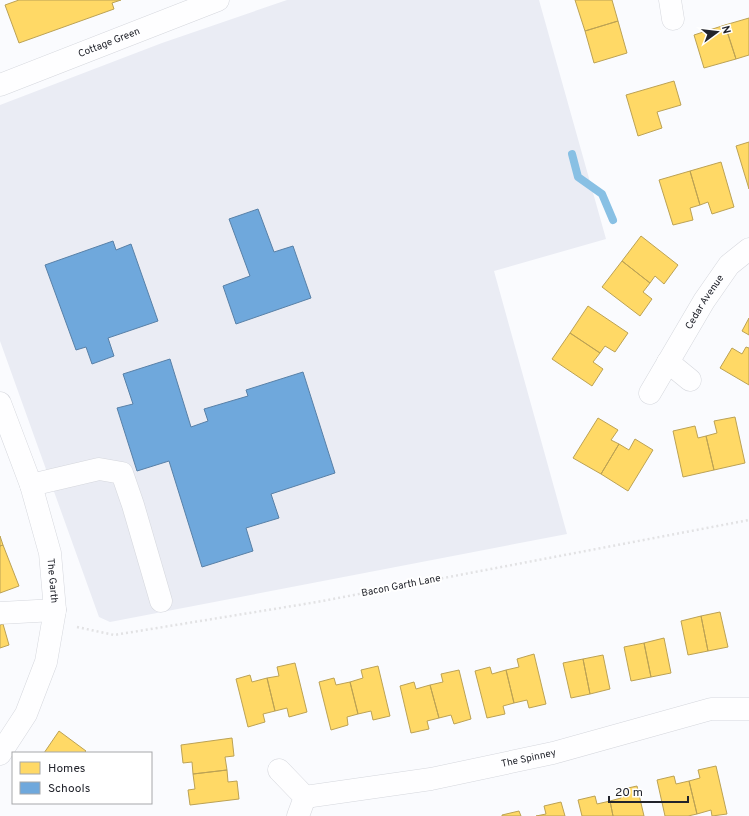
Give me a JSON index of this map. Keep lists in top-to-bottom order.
{
  "streets": {
    "street": [
      "Cottage Green",
      "Cedar Avenue",
      "The Garth",
      "The Spinney"
    ],
    "path": ["Bacon Garth Lane"]
  },
  "crossings": [
    ["The Garth", "Bacon Garth Lane"]
  ],
  "legend": ["Homes", "Schools"],
  "scale_bar": "20 m",
  "north": "right"
}
